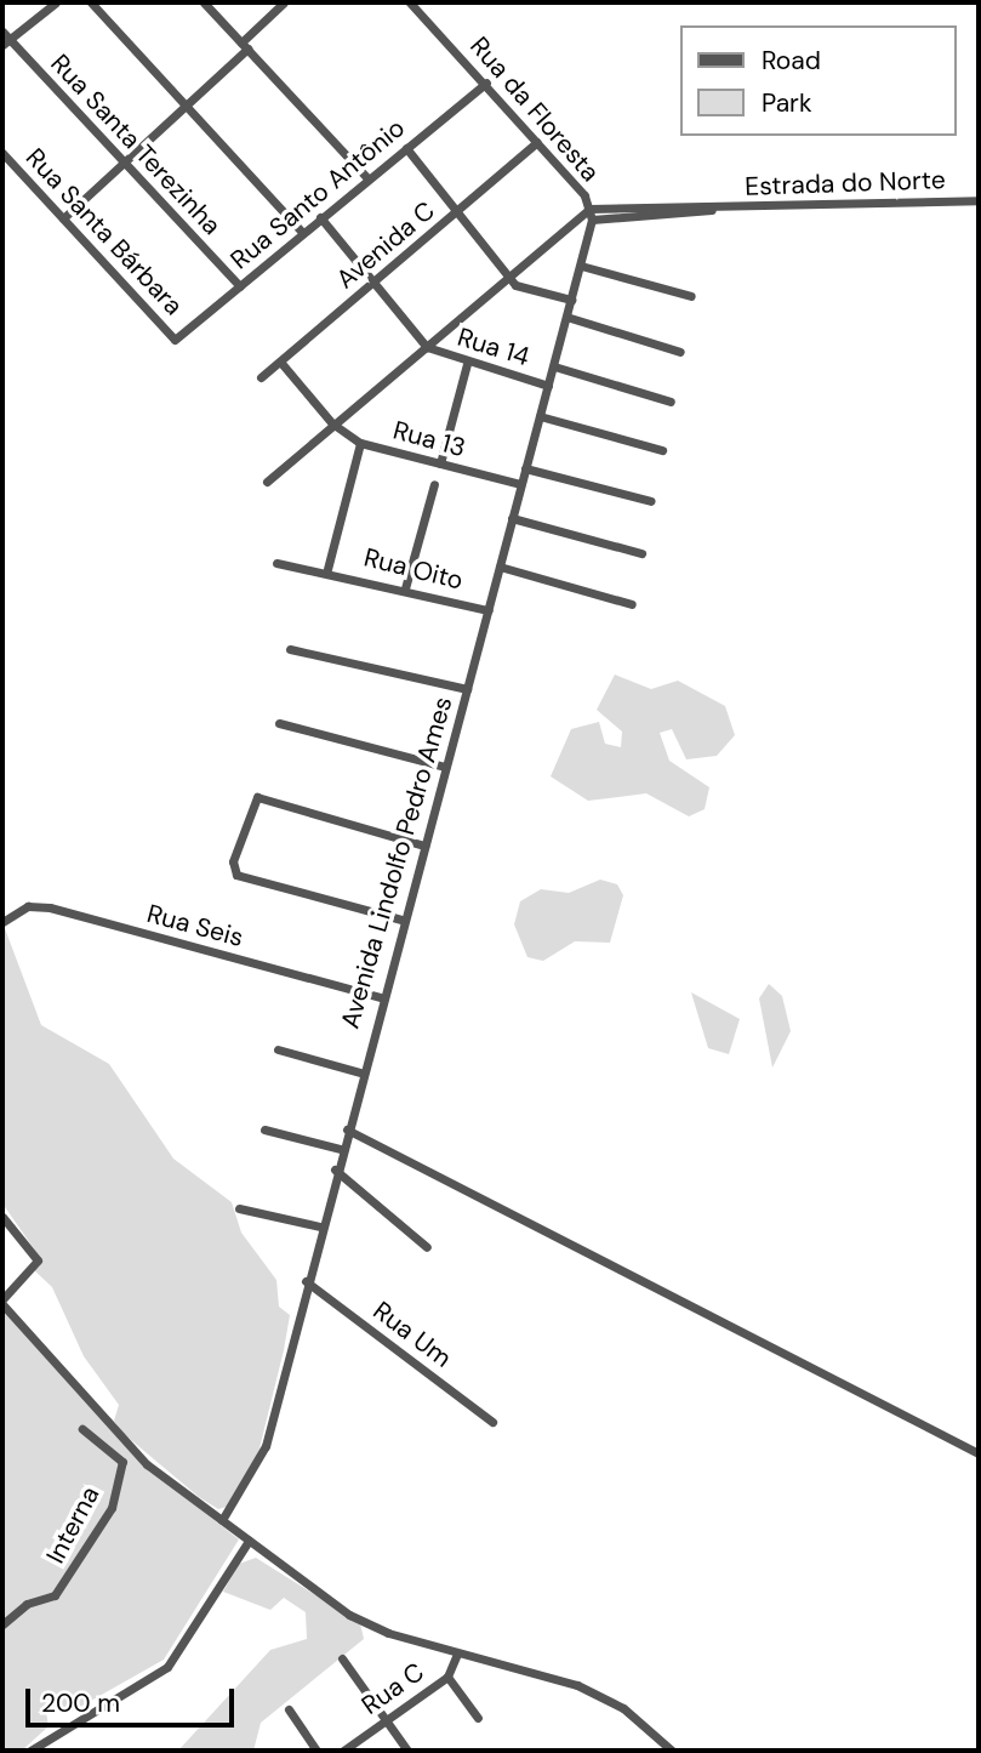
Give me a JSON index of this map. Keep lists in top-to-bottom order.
{
  "streets": {
    "street": [
      "Rua da Floresta",
      "Rua Santa Terezinha",
      "Estrada do Norte",
      "Rua Santo Antônio",
      "Rua Santa Bárbara",
      "Avenida C",
      "Rua 14",
      "Rua 13",
      "Rua Oito",
      "Avenida Lindolfo Pedro Ames",
      "Rua Seis",
      "Rua Um",
      "Interna",
      "Rua C"
    ]
  },
  "crossings": [
    ["Rua da Floresta", "Estrada do Norte"],
    ["Rua da Floresta", "Rua Santo Antônio"],
    ["Rua da Floresta", "Avenida C"],
    ["Rua da Floresta", "Avenida Lindolfo Pedro Ames"],
    ["Rua Santa Terezinha", "Rua Santo Antônio"],
    ["Estrada do Norte", "Avenida Lindolfo Pedro Ames"],
    ["Rua Santo Antônio", "Rua Santa Bárbara"],
    ["Avenida C", "Rua 13"],
    ["Rua 14", "Avenida Lindolfo Pedro Ames"],
    ["Rua 13", "Avenida Lindolfo Pedro Ames"],
    ["Rua Oito", "Avenida Lindolfo Pedro Ames"],
    ["Avenida Lindolfo Pedro Ames", "Rua Seis"],
    ["Avenida Lindolfo Pedro Ames", "Rua Um"]
  ],
  "legend": ["Road", "Park"],
  "scale_bar": "200 m"
}
